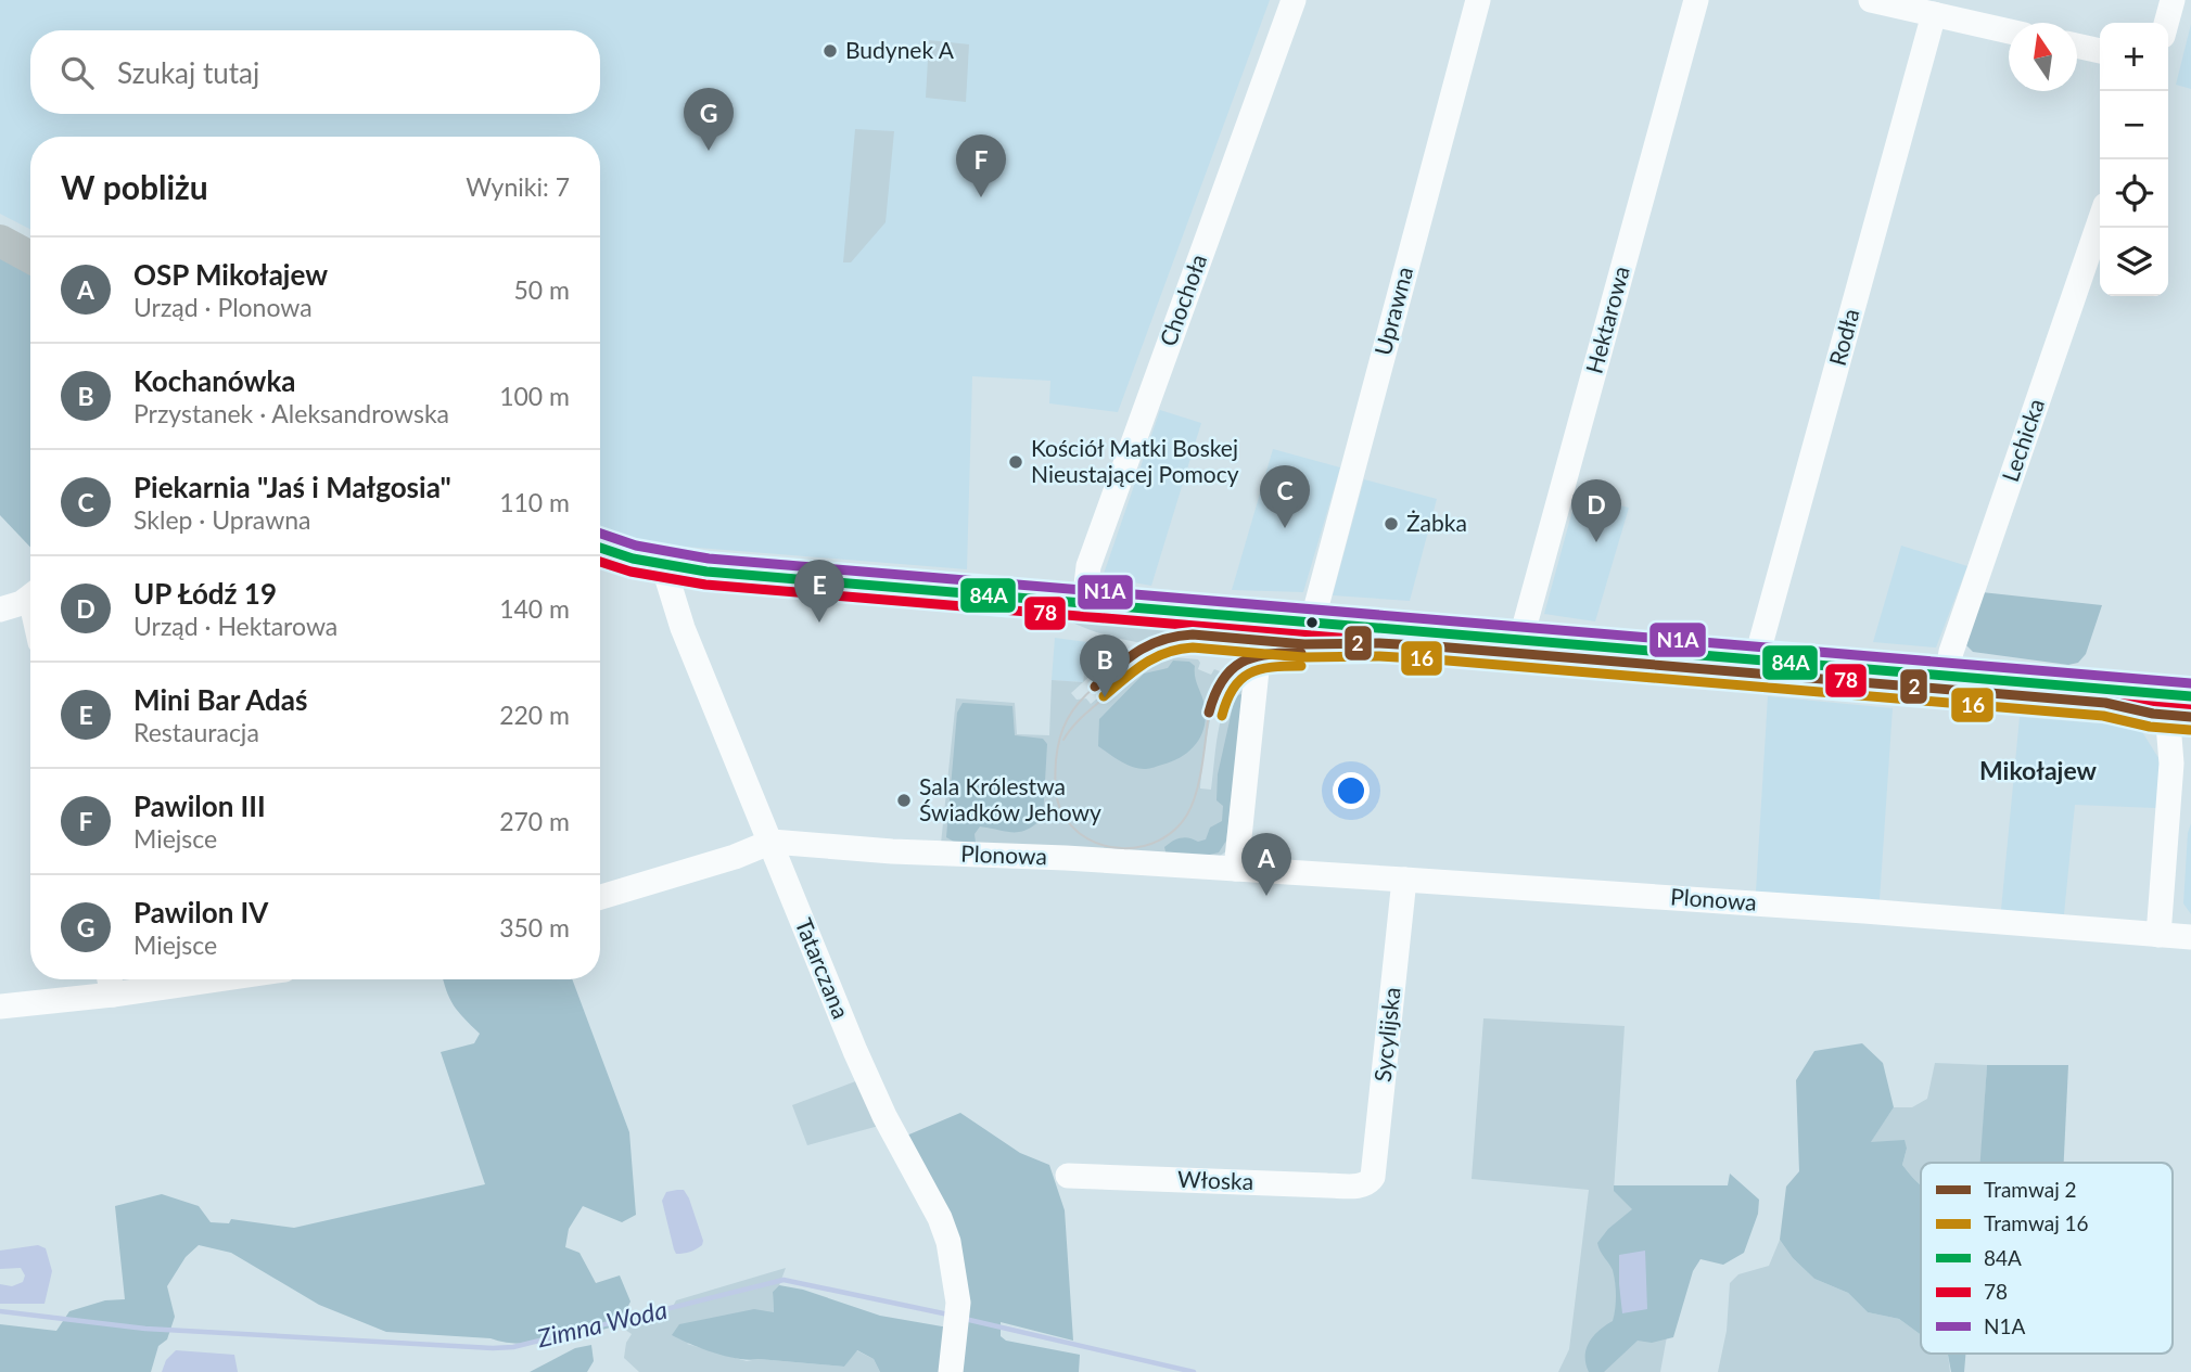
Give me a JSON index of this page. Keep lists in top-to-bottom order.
{
  "streets": {
    "street": [
      "Chochoła",
      "Uprawna",
      "Hektarowa",
      "Rodła",
      "Lechicka",
      "Plonowa",
      "Tatarczana",
      "Sycylijska",
      "Włoska"
    ]
  },
  "crossings": [
    ["Plonowa", "Tatarczana"],
    ["Plonowa", "Sycylijska"],
    ["Sycylijska", "Włoska"]
  ],
  "districts": ["Mikołajew"],
  "water": ["Zimna Woda"],
  "places": [
    "Budynek A",
    "Kościół Matki Boskej Nieustającej Pomocy",
    "Żabka",
    "Sala Królestwa Świadków Jehowy"
  ],
  "lines": [
    "transit line N1A",
    "transit line 84A",
    "transit line 78",
    "tram line 2",
    "tram line 16"
  ],
  "legend": [
    "Tramwaj 2",
    "Tramwaj 16",
    "84A",
    "78",
    "N1A"
  ],
  "north": "top",
  "page": {
    "map_buttons": ["+", "−"],
    "search": "Szukaj tutaj",
    "pins": [
      "G",
      "F",
      "C",
      "D",
      "E",
      "B",
      "A"
    ],
    "heading": ["W pobliżu", "Wyniki: 7"],
    "list": [
      {
        "mark": "A",
        "name": "OSP Mikołajew",
        "note": "Urząd · Plonowa",
        "value": "50 m"
      },
      {
        "mark": "B",
        "name": "Kochanówka",
        "note": "Przystanek · Aleksandrowska",
        "value": "100 m"
      },
      {
        "mark": "C",
        "name": "Piekarnia \"Jaś i Małgosia\"",
        "note": "Sklep · Uprawna",
        "value": "110 m"
      },
      {
        "mark": "D",
        "name": "UP Łódź 19",
        "note": "Urząd · Hektarowa",
        "value": "140 m"
      },
      {
        "mark": "E",
        "name": "Mini Bar Adaś",
        "note": "Restauracja",
        "value": "220 m"
      },
      {
        "mark": "F",
        "name": "Pawilon III",
        "note": "Miejsce",
        "value": "270 m"
      },
      {
        "mark": "G",
        "name": "Pawilon IV",
        "note": "Miejsce",
        "value": "350 m"
      }
    ]
  }
}
